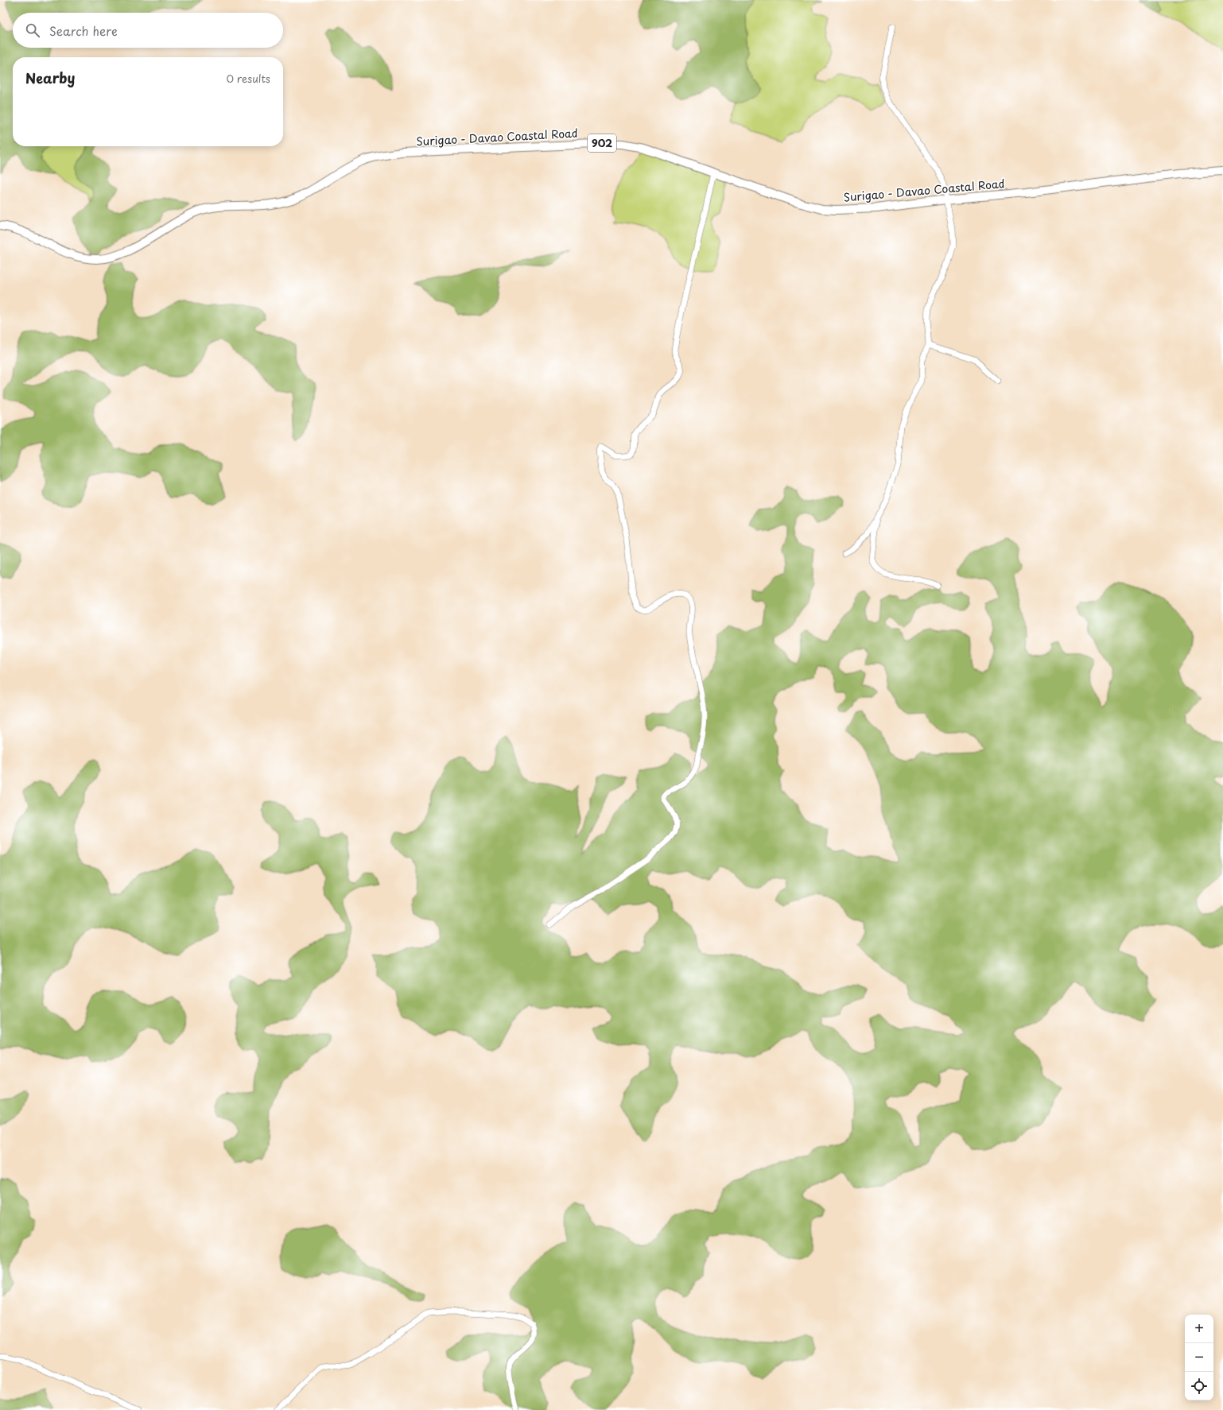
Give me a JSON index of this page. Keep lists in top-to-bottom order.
{
  "streets": {
    "highway": ["Surigao - Davao Coastal Road", "902"]
  },
  "page": {
    "search": "Search here",
    "heading": ["Nearby", "0 results"],
    "map_buttons": ["+", "−"]
  }
}
